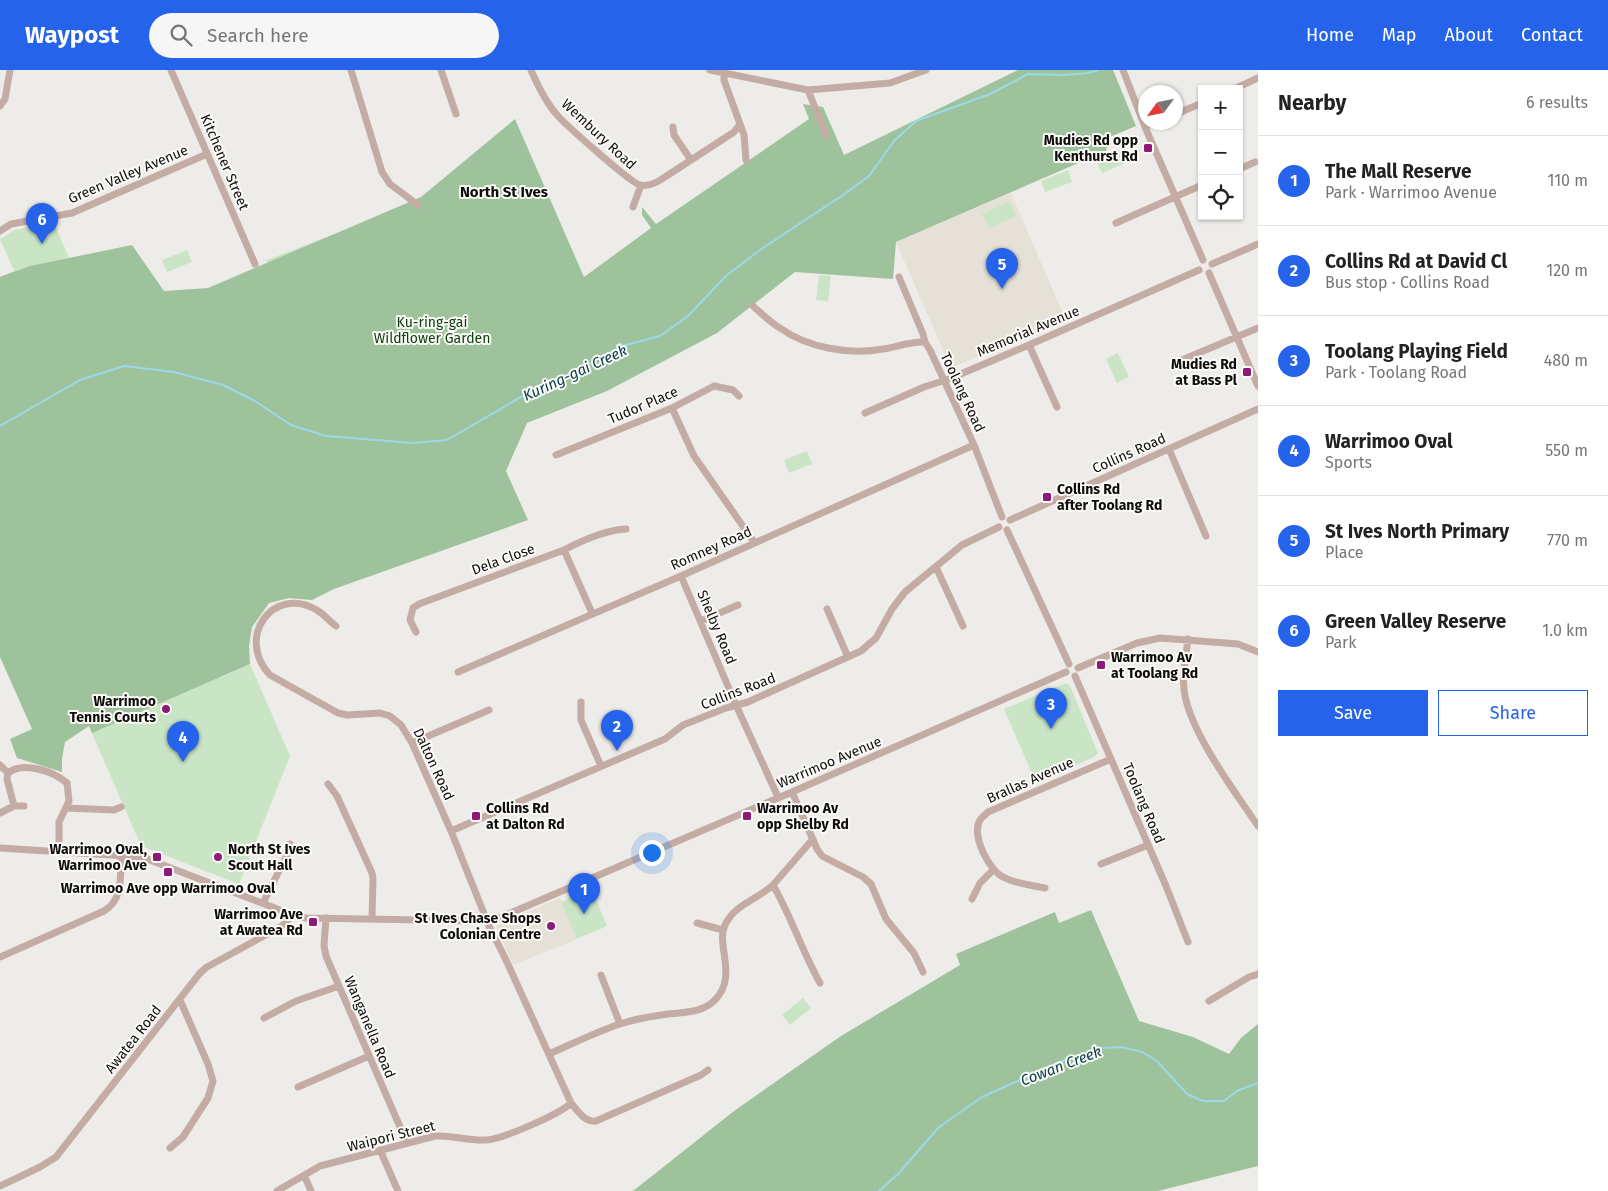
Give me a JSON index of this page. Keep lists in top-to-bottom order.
{
  "streets": {
    "street": [
      "Wembury Road",
      "Kitchener Street",
      "Green Valley Avenue",
      "Memorial Avenue",
      "Toolang Road",
      "Tudor Place",
      "Collins Road",
      "Romney Road",
      "Dela Close",
      "Shelby Road",
      "Warrimoo Avenue",
      "Dalton Road",
      "Brallas Avenue",
      "Wanganella Road",
      "Awatea Road",
      "Waipori Street"
    ]
  },
  "crossings": [
    ["Kitchener Street", "Green Valley Avenue"],
    ["Memorial Avenue", "Toolang Road"],
    ["Toolang Road", "Collins Road"],
    ["Toolang Road", "Romney Road"],
    ["Toolang Road", "Warrimoo Avenue"],
    ["Toolang Road", "Brallas Avenue"],
    ["Collins Road", "Shelby Road"],
    ["Collins Road", "Dalton Road"],
    ["Romney Road", "Shelby Road"],
    ["Shelby Road", "Warrimoo Avenue"],
    ["Wanganella Road", "Waipori Street"]
  ],
  "districts": ["North St Ives"],
  "water": ["Kuring-gai Creek", "Cowan Creek"],
  "parks": ["Ku-ring-gai Wildflower Garden"],
  "places": {
    "transit": [
      "Mudies Rd opp Kenthurst Rd",
      "Mudies Rd at Bass Pl",
      "Collins Rd after Toolang Rd",
      "Warrimoo Av at Toolang Rd",
      "Collins Rd at Dalton Rd",
      "Warrimoo Av opp Shelby Rd",
      "Warrimoo Oval, Warrimoo Ave",
      "Warrimoo Ave opp Warrimoo Oval",
      "Warrimoo Ave at Awatea Rd"
    ],
    "other": ["Warrimoo Tennis Courts", "North St Ives Scout Hall", "St Ives Chase Shops Colonian Centre"]
  },
  "north": "bottom left",
  "page": {
    "header": "Waypost",
    "search": "Search here",
    "nav": [
      "Home",
      "Map",
      "About",
      "Contact"
    ],
    "heading": ["Nearby", "6 results"],
    "map_buttons": ["+", "−"],
    "list": [
      {
        "mark": "1",
        "name": "The Mall Reserve",
        "note": "Park · Warrimoo Avenue",
        "value": "110 m"
      },
      {
        "mark": "2",
        "name": "Collins Rd at David Cl",
        "note": "Bus stop · Collins Road",
        "value": "120 m"
      },
      {
        "mark": "3",
        "name": "Toolang Playing Field",
        "note": "Park · Toolang Road",
        "value": "480 m"
      },
      {
        "mark": "4",
        "name": "Warrimoo Oval",
        "note": "Sports",
        "value": "550 m"
      },
      {
        "mark": "5",
        "name": "St Ives North Primary",
        "note": "Place",
        "value": "770 m"
      },
      {
        "mark": "6",
        "name": "Green Valley Reserve",
        "note": "Park",
        "value": "1.0 km"
      }
    ],
    "pins": [
      "6",
      "5",
      "3",
      "2",
      "4",
      "1"
    ],
    "buttons": ["Save", "Share"]
  }
}
